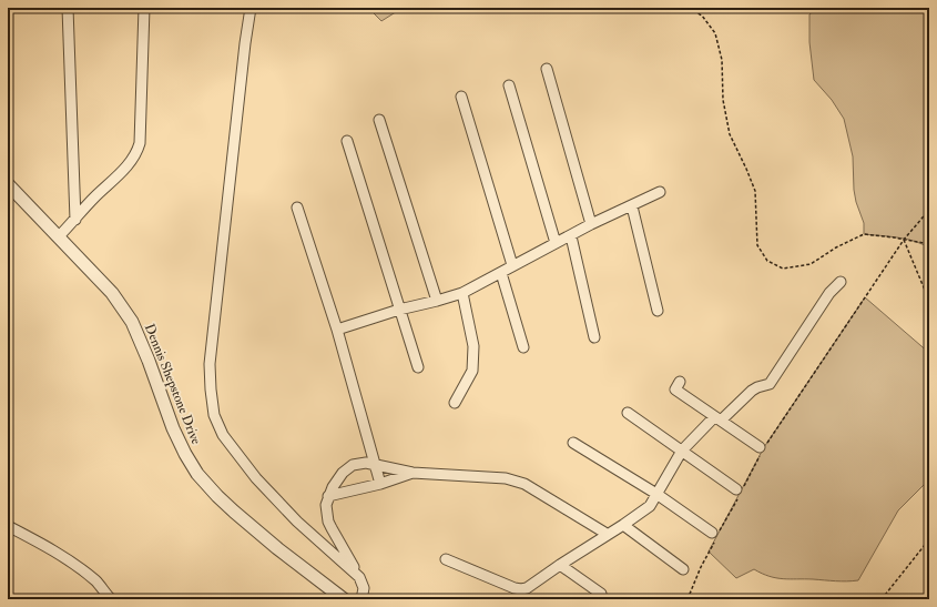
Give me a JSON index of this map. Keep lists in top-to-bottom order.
{
  "streets": {
    "street": ["Dennis Shepstone Drive"]
  }
}
